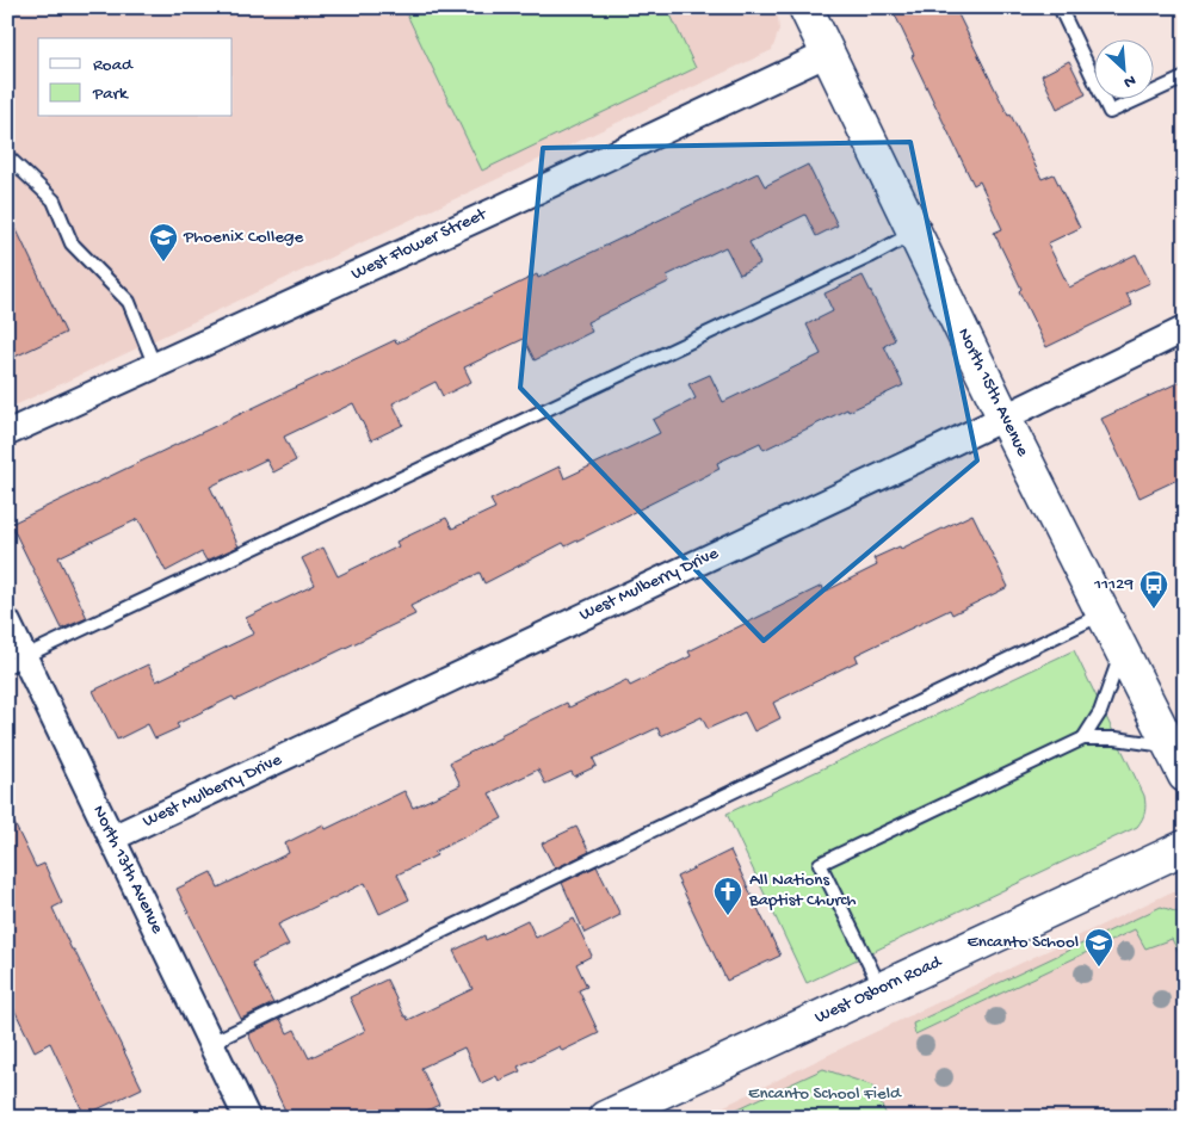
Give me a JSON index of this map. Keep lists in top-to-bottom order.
{
  "streets": {
    "street": [
      "West Flower Street",
      "North 15th Avenue",
      "West Mulberry Drive",
      "North 13th Avenue",
      "West Osborn Road"
    ]
  },
  "crossings": [
    ["West Flower Street", "North 15th Avenue"],
    ["North 15th Avenue", "West Mulberry Drive"],
    ["West Mulberry Drive", "North 13th Avenue"]
  ],
  "parks": ["Encanto School Field"],
  "places": {
    "school or university": ["Phoenix College", "Encanto School"],
    "bus stop": ["11129"],
    "church": ["All Nations Baptist Church"]
  },
  "legend": ["Road", "Park"],
  "north": "bottom right"
}
